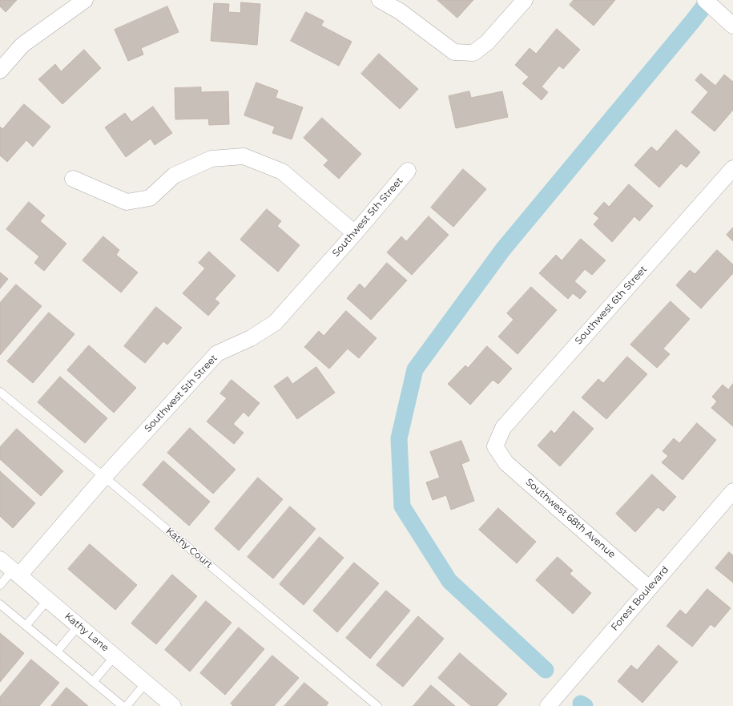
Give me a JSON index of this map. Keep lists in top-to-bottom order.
{
  "streets": {
    "street": [
      "Southwest 5th Street",
      "Southwest 6th Street",
      "Southwest 68th Avenue",
      "Forest Boulevard",
      "Kathy Lane"
    ],
    "lane": ["Kathy Court"]
  },
  "crossings": [
    ["Southwest 5th Street", "Kathy Court"],
    ["Southwest 5th Street", "Kathy Lane"],
    ["Southwest 6th Street", "Southwest 68th Avenue"],
    ["Southwest 68th Avenue", "Forest Boulevard"]
  ]
}
